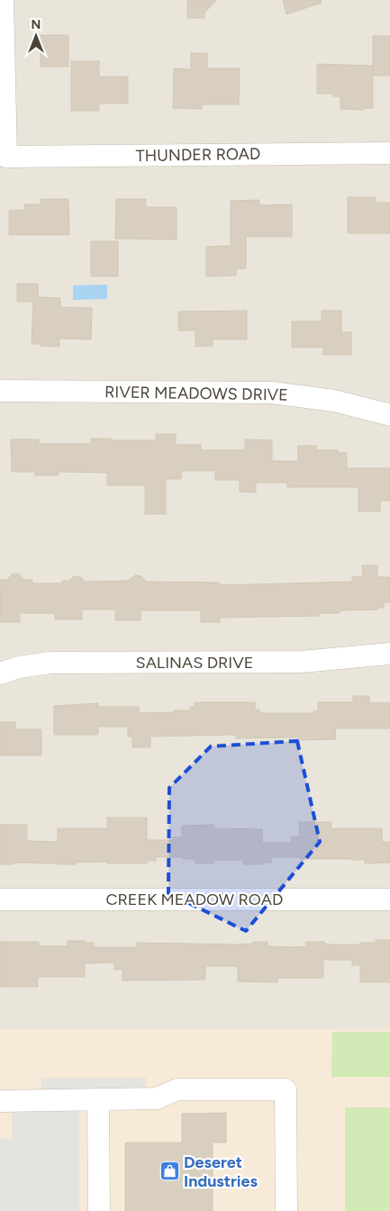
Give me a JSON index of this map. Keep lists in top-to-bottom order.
{
  "streets": {
    "street": [
      "THUNDER ROAD",
      "RIVER MEADOWS DRIVE",
      "SALINAS DRIVE",
      "CREEK MEADOW ROAD"
    ]
  },
  "places": {
    "shop": ["Deseret Industries"]
  },
  "north": "top"
}
